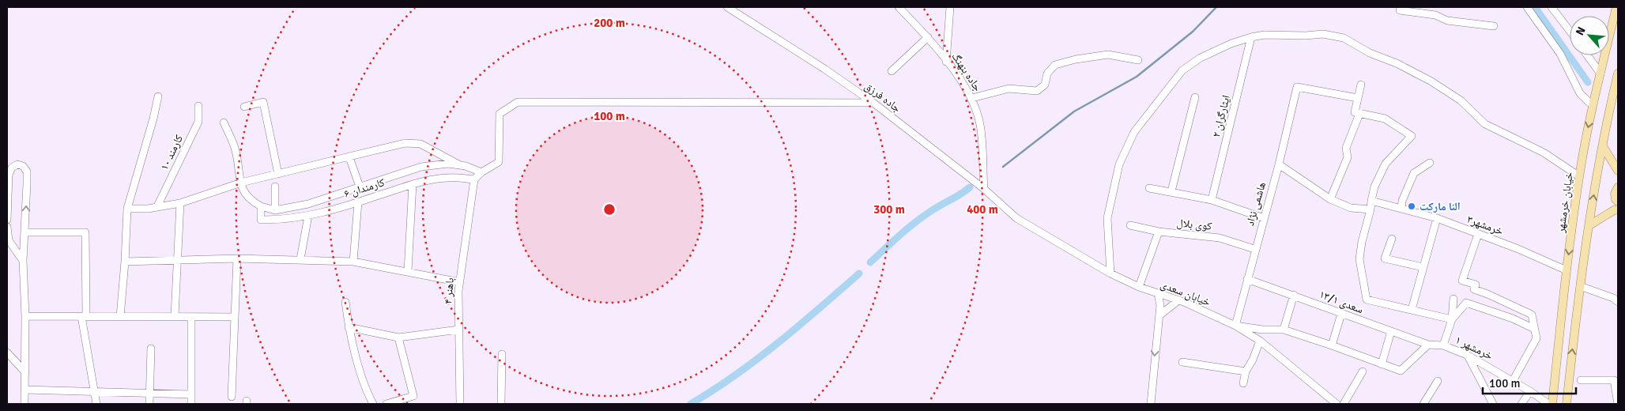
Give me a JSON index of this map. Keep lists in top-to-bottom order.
{
  "streets": {
    "main road": ["خیابان خرمشهر"],
    "street": [
      "جاده بنهنگ",
      "جاده فرزق",
      "ایثارگران ۲",
      "کارمند ۱۰",
      "کارمندان ۶",
      "هاشمی نژاد",
      "کوی بلال",
      "خرمشهر۳",
      "باهنر ۴",
      "خیابان سعدی",
      "سعدی ۱۳/۱",
      "خرمشهر ۱"
    ]
  },
  "crossings": [
    ["جاده بنهنگ", "جاده فرزق"],
    ["جاده فرزق", "خیابان سعدی"],
    ["کارمندان ۶", "باهنر ۴"],
    ["خیابان خرمشهر", "خرمشهر۳"],
    ["هاشمی نژاد", "کوی بلال"],
    ["هاشمی نژاد", "خیابان سعدی"],
    ["هاشمی نژاد", "سعدی ۱۳/۱"],
    ["سعدی ۱۳/۱", "خرمشهر ۱"]
  ],
  "places": ["النا مارکت"],
  "scale_bar": "100 m",
  "north": "top left",
  "rings": [
    "200 m",
    "100 m",
    "300 m",
    "400 m"
  ]
}
